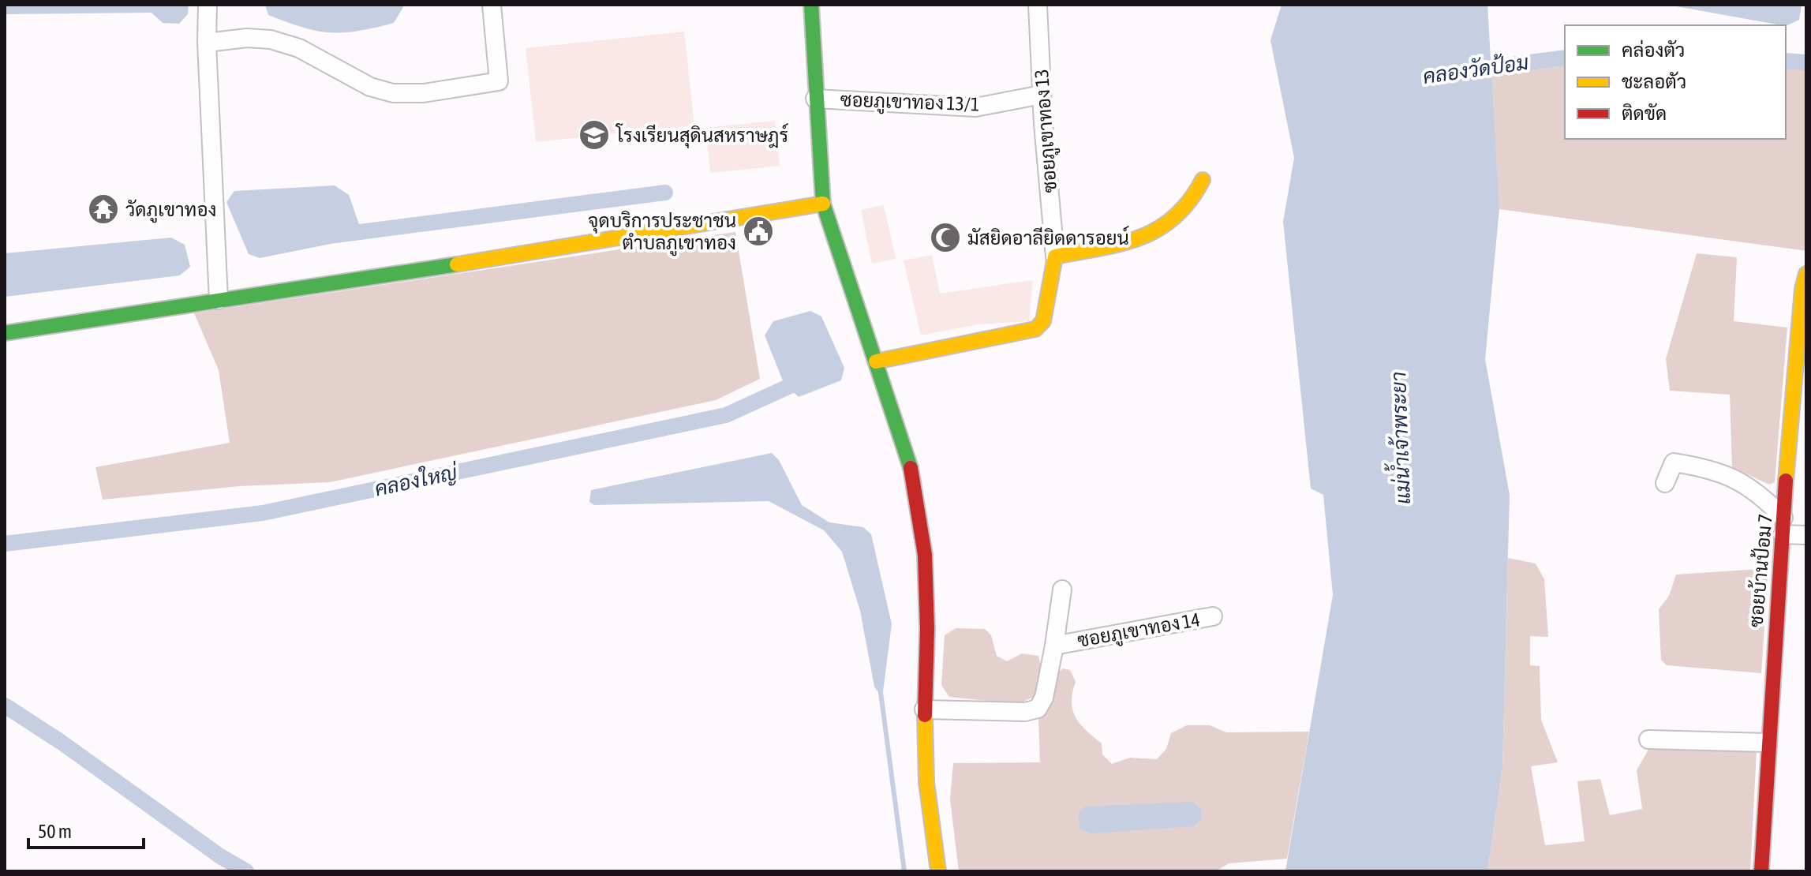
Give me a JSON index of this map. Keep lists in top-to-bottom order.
{
  "streets": {
    "street": [
      "ซอยภูเขาทอง 13/1",
      "ซอยภูเขาทอง 13",
      "ซอยบ้านป้อม 7",
      "ซอยภูเขาทอง 14"
    ]
  },
  "crossings": [
    ["ซอยภูเขาทอง 13/1", "ซอยภูเขาทอง 13"]
  ],
  "water": ["คลองวัดป้อม", "แม่น้ำเจ้าพระยา", "คลองใหญ่"],
  "places": {
    "school or university": ["โรงเรียนสุดินสหราษฎร์"],
    "temple": ["วัดภูเขาทอง"],
    "public building": ["จุดบริการประชาชน ตำบลภูเขาทอง"],
    "mosque": ["มัสยิดอาลียิดดารอยน์"]
  },
  "legend": ["คล่องตัว", "ชะลอตัว", "ติดขัด"],
  "scale_bar": "50 m"
}
